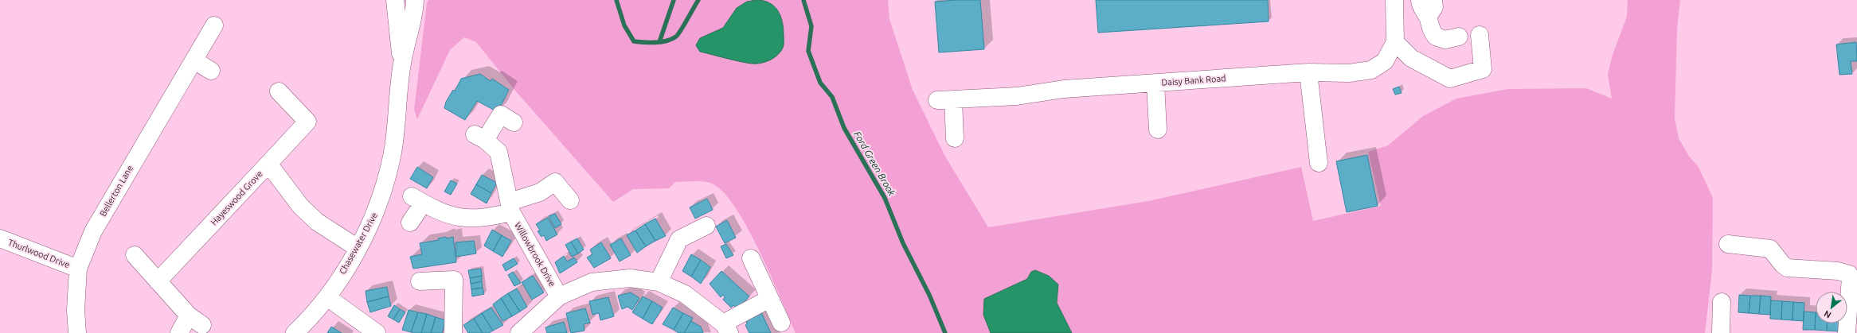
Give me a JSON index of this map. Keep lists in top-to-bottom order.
{
  "streets": {
    "street": [
      "Daisy Bank Road",
      "Bellerton Lane",
      "Hayeswood Grove",
      "Chasewater Drive",
      "Thurlwood Drive",
      "Willowbrook Drive"
    ]
  },
  "crossings": [
    ["Bellerton Lane", "Thurlwood Drive"],
    ["Hayeswood Grove", "Chasewater Drive"]
  ],
  "water": ["Ford Green Brook"],
  "north": "bottom left"
}
